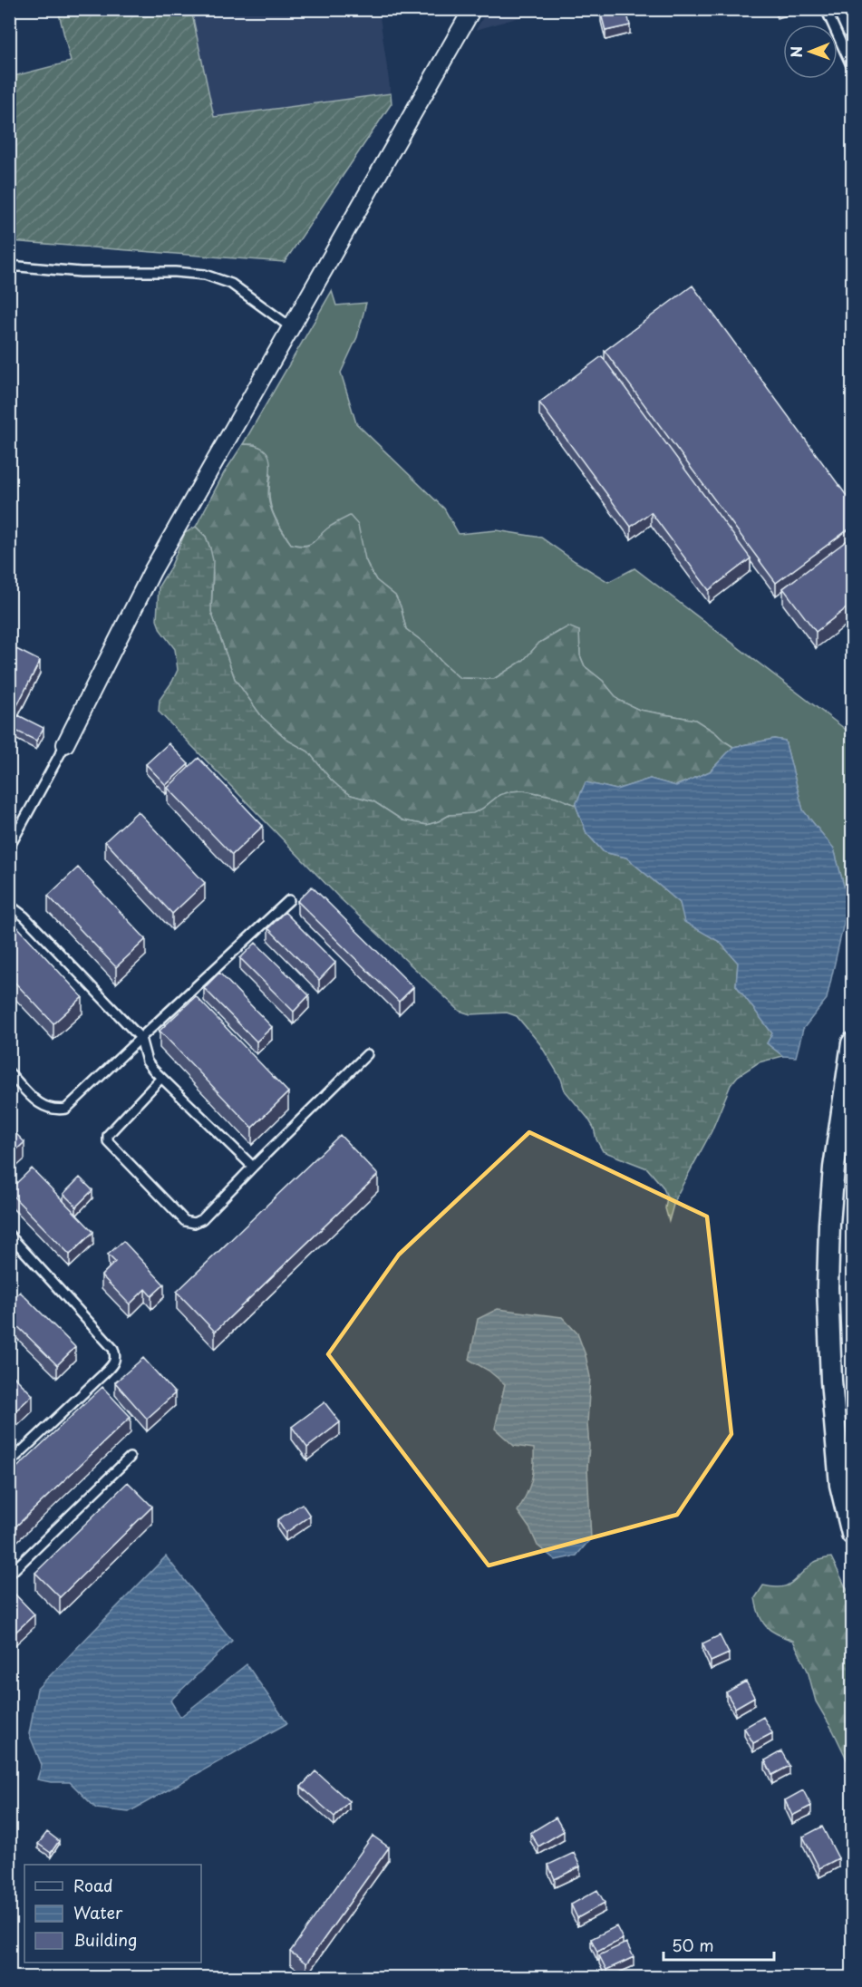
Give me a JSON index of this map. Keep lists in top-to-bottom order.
{
  "legend": ["Road", "Water", "Building"],
  "scale_bar": "50 m",
  "north": "left"
}
